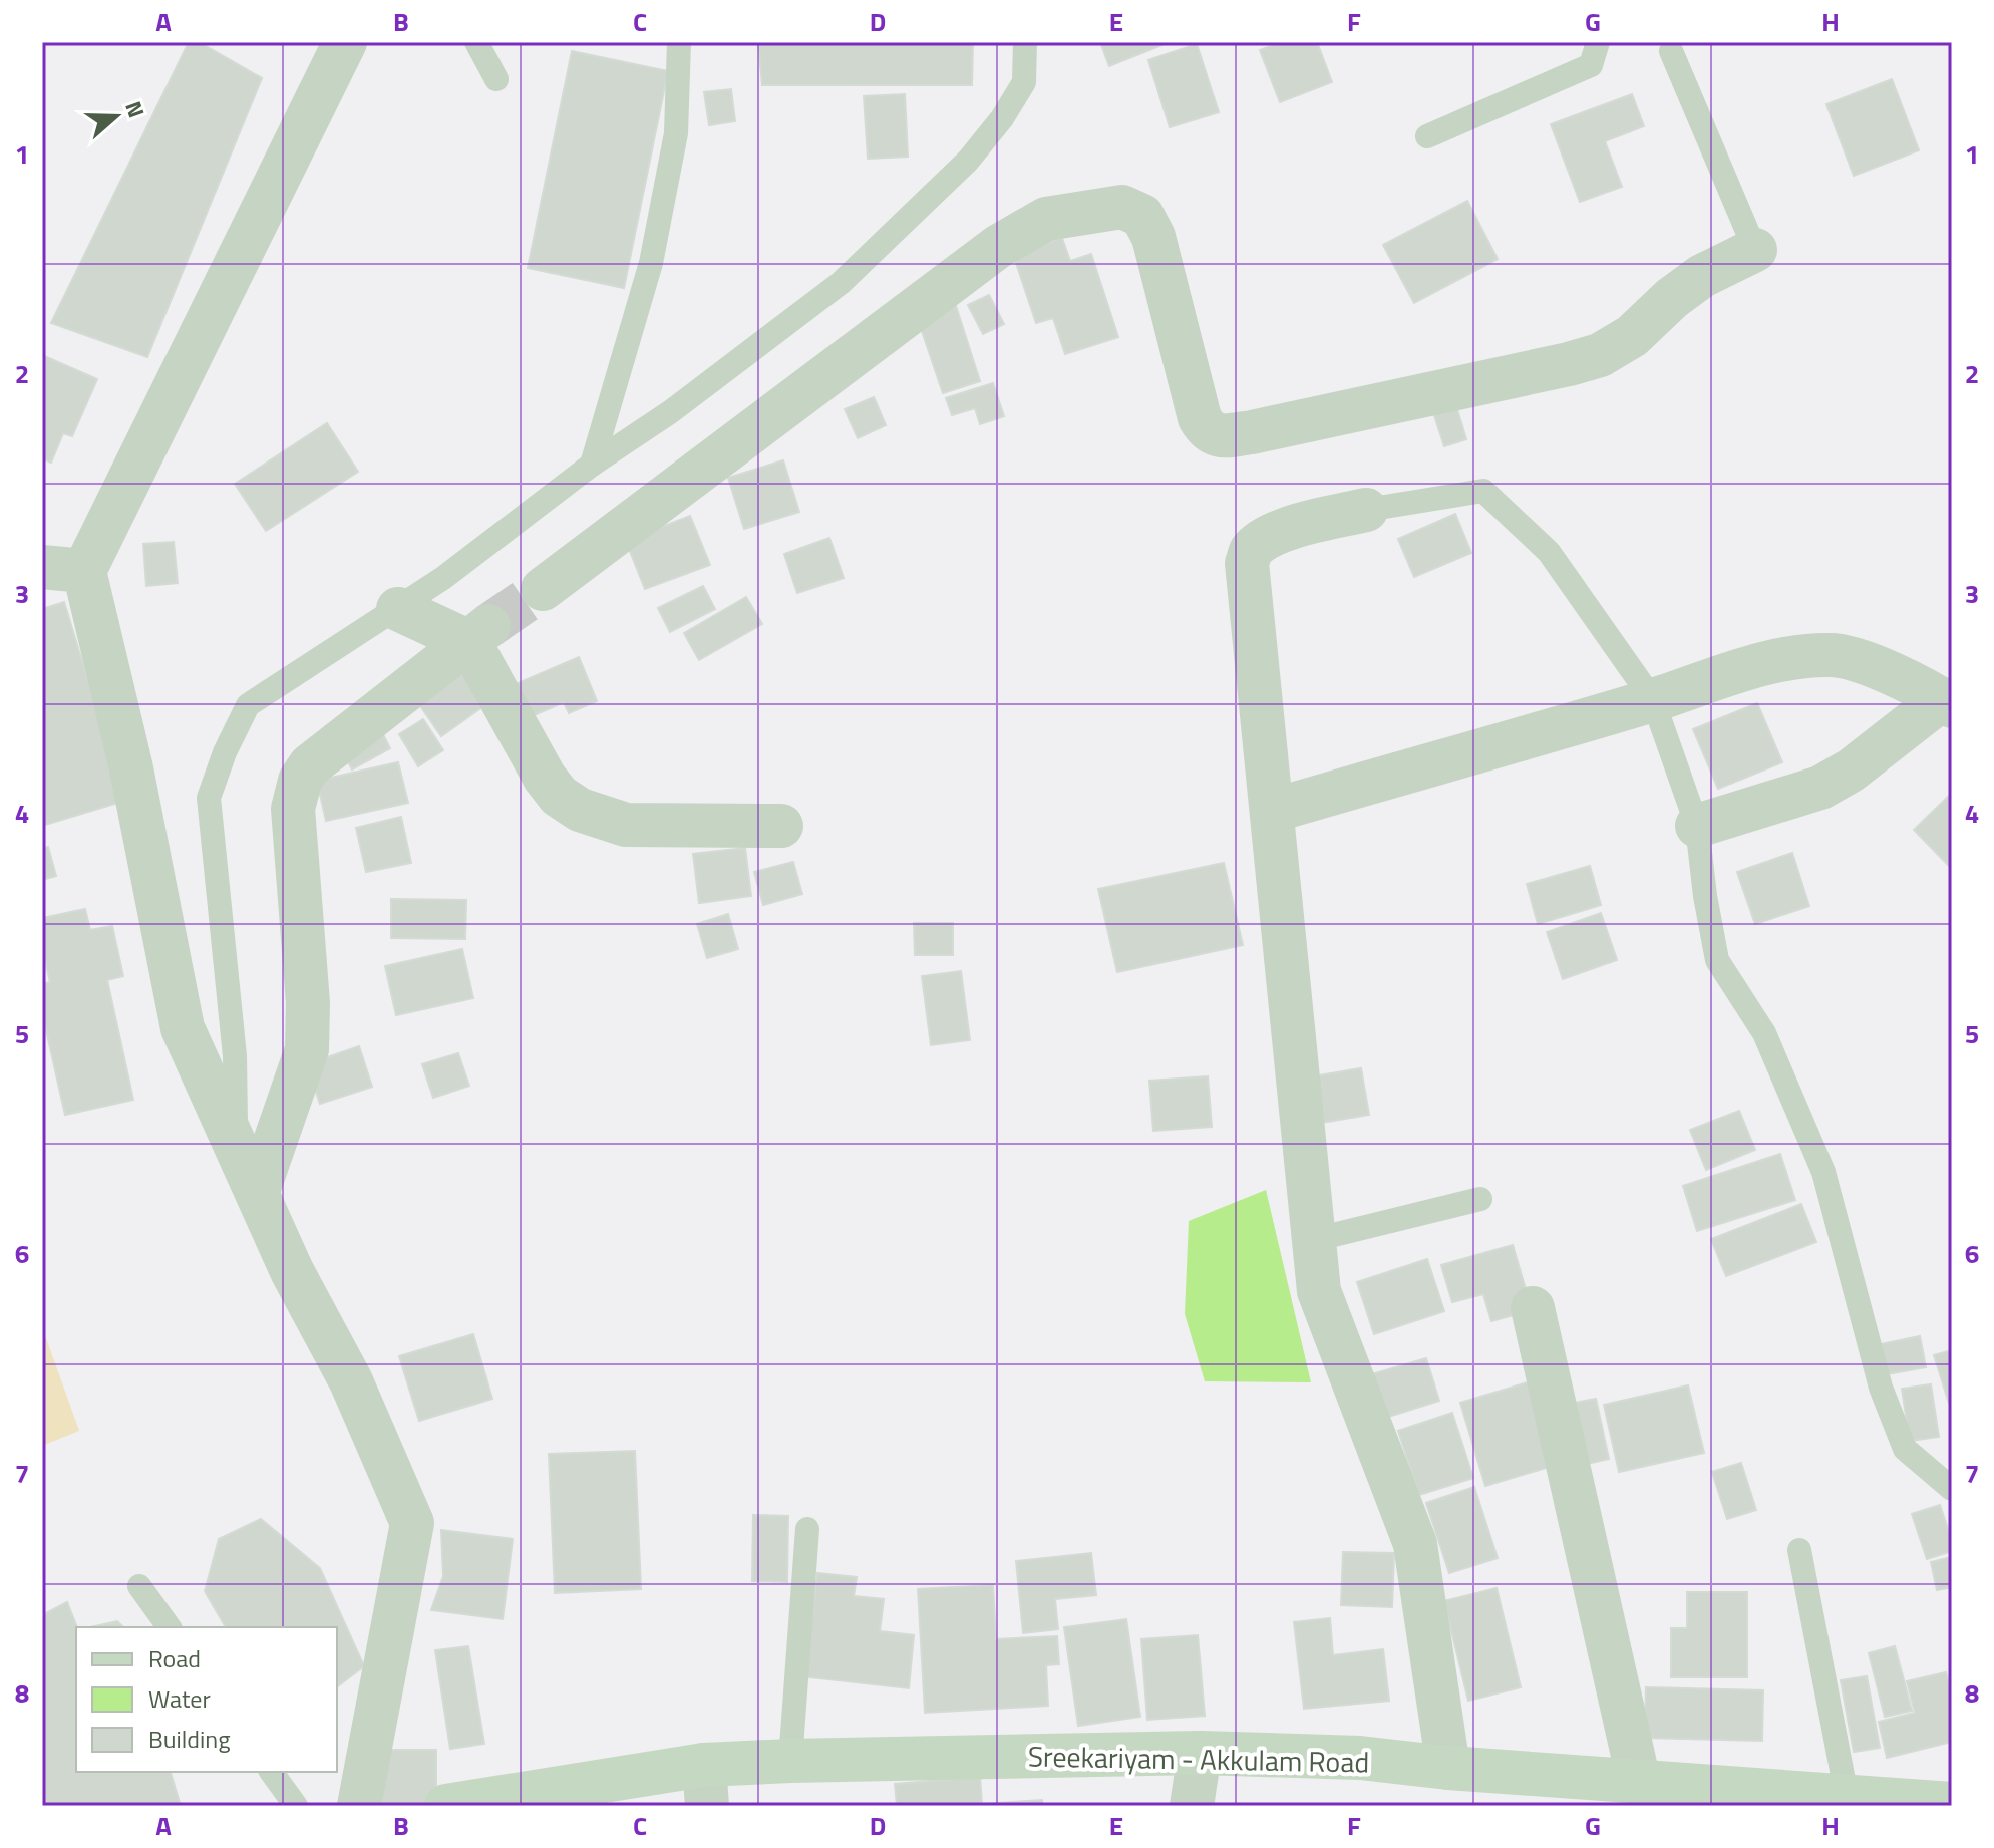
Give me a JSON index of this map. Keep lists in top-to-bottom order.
{
  "streets": {
    "main road": ["Sreekariyam - Akkulam Road"]
  },
  "legend": ["Road", "Water", "Building"],
  "north": "right",
  "grid": {
    "columns": [
      "A",
      "B",
      "C",
      "D",
      "E",
      "F",
      "G",
      "H"
    ],
    "rows": [
      "1",
      "2",
      "3",
      "4",
      "5",
      "6",
      "7",
      "8"
    ]
  }
}
